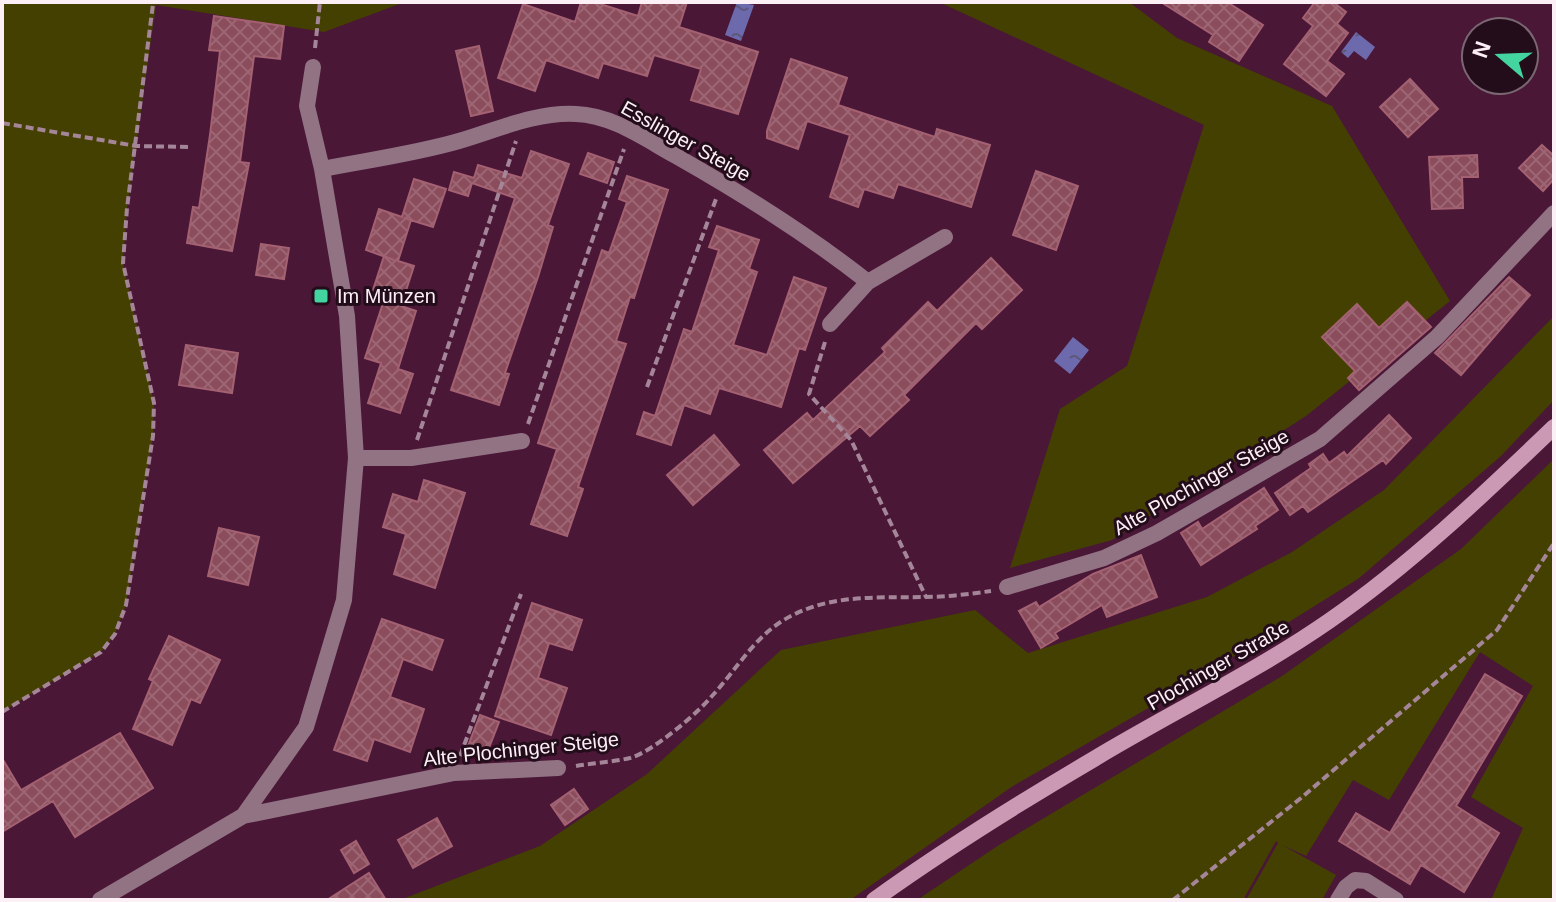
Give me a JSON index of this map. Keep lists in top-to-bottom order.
{
  "streets": {
    "main road": ["Plochinger Straße"],
    "street": ["Esslinger Steige", "Alte Plochinger Steige"]
  },
  "places": {
    "transit": ["Im Münzen"]
  },
  "north": "left"
}
